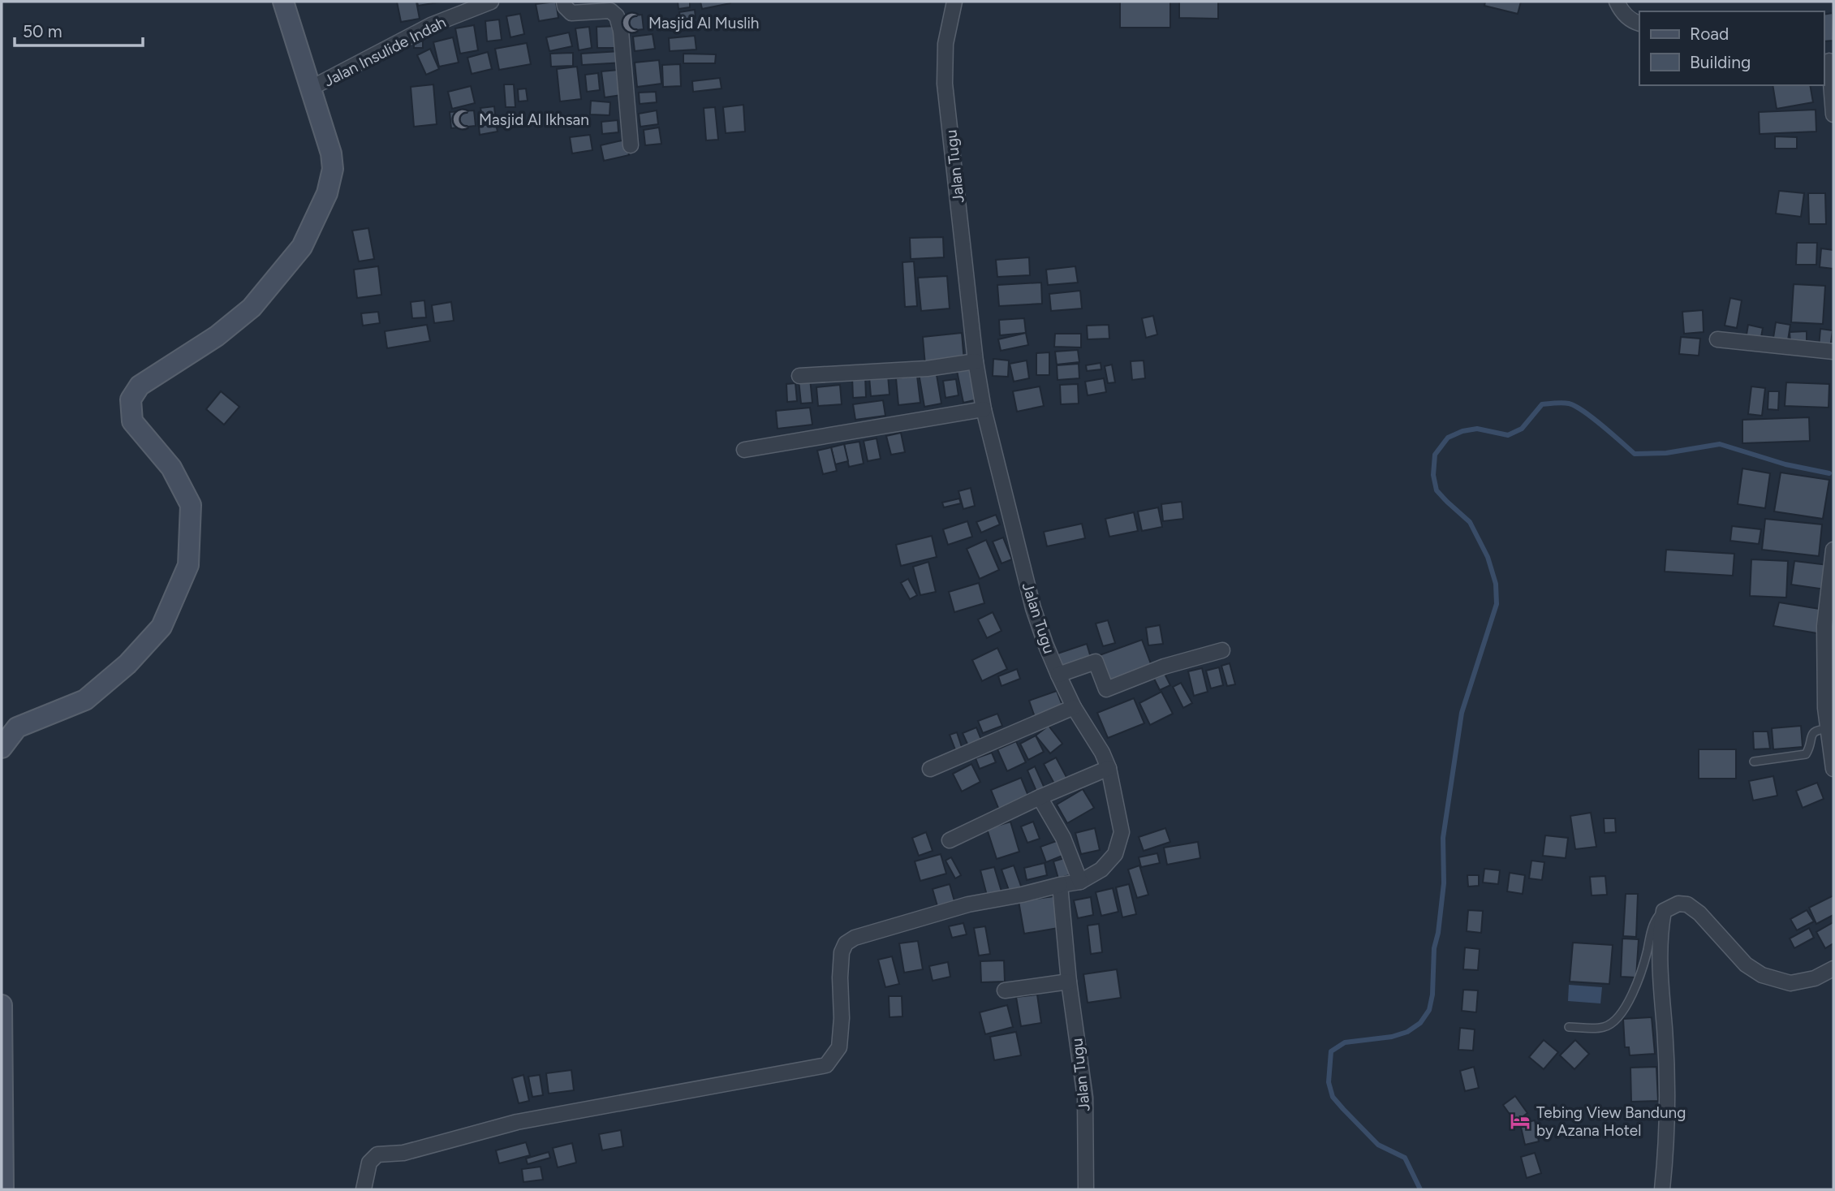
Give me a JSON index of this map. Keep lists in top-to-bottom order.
{
  "streets": {
    "street": ["Jalan Insulide Indah", "Jalan Tugu"]
  },
  "places": {
    "mosque": ["Masjid Al Muslih", "Masjid Al Ikhsan"],
    "hotel": ["Tebing View Bandung by Azana Hotel"]
  },
  "legend": ["Road", "Building"],
  "scale_bar": "50 m"
}
